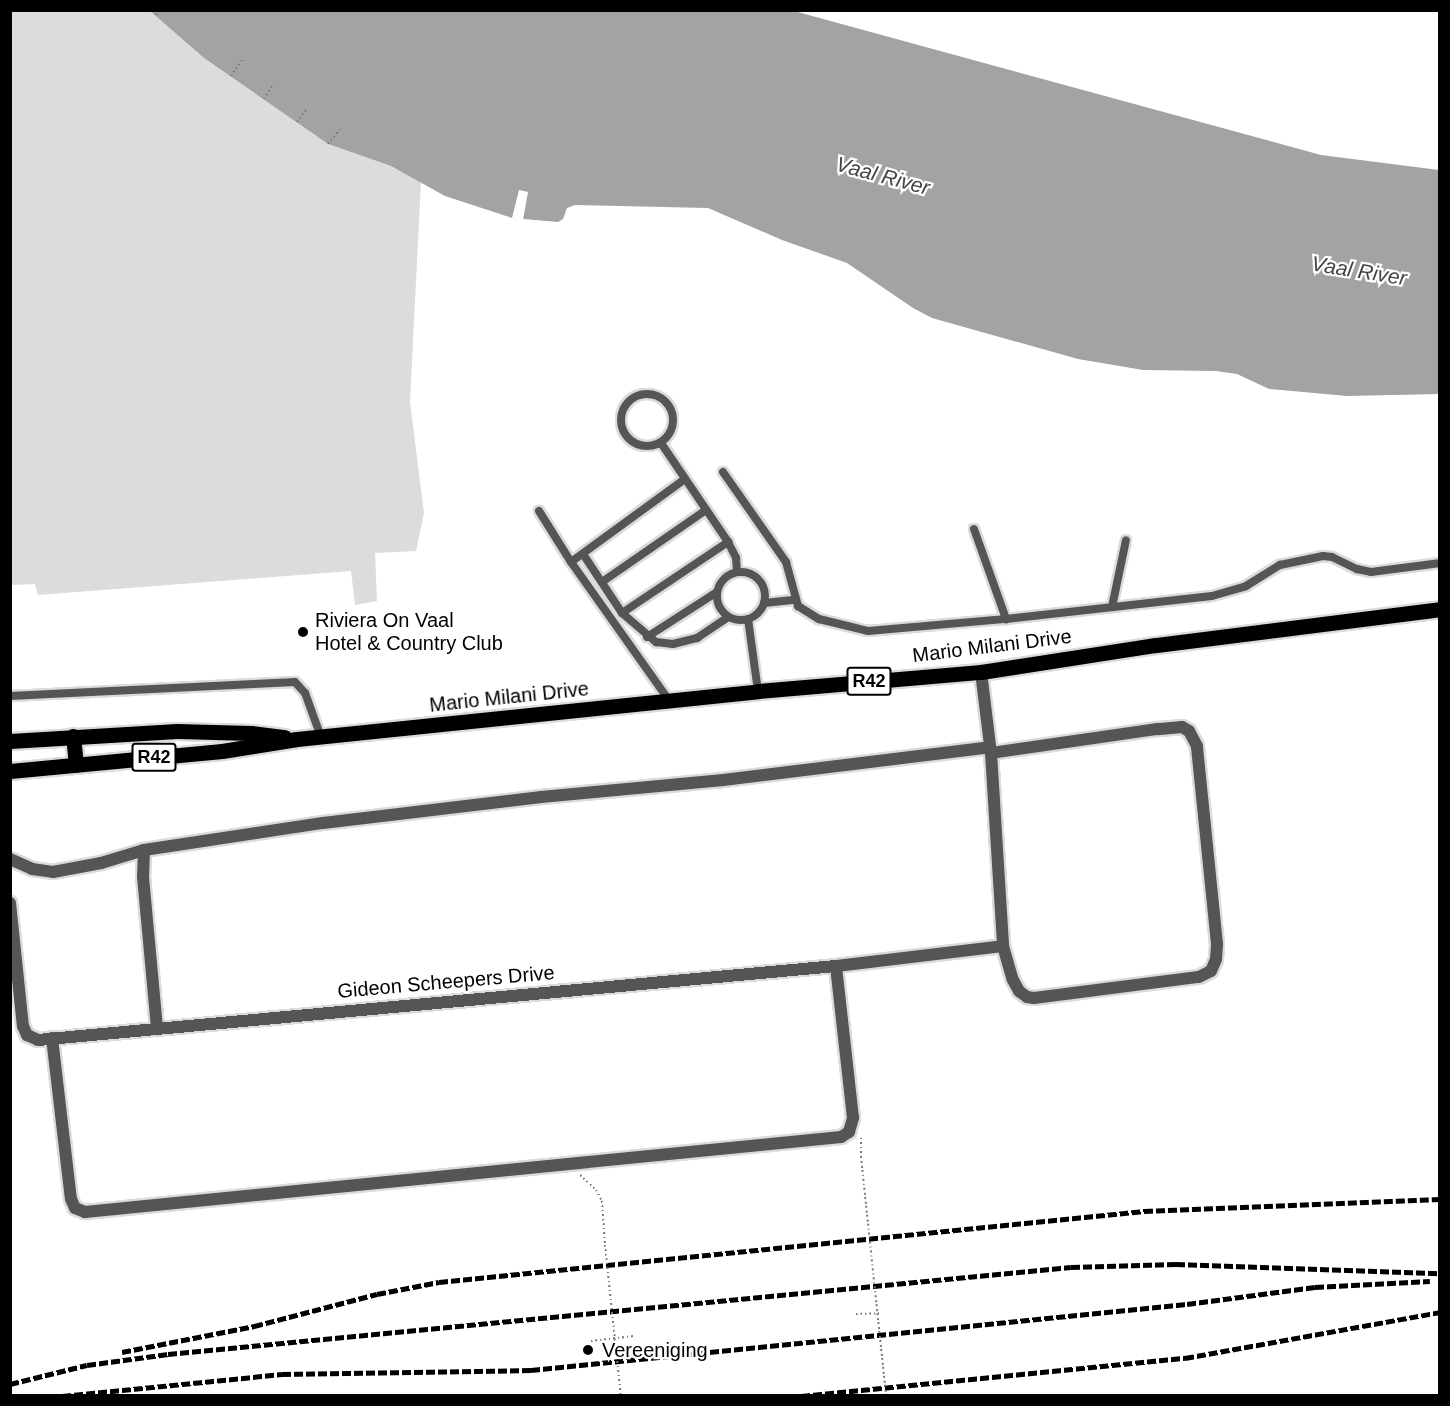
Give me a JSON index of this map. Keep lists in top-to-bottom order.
{
  "streets": {
    "main road": ["Mario Milani Drive", "R42"],
    "street": ["Gideon Scheepers Drive"]
  },
  "water": ["Vaal River"],
  "places": ["Riviera On Vaal Hotel & Country Club", "Vereeniging"]
}
